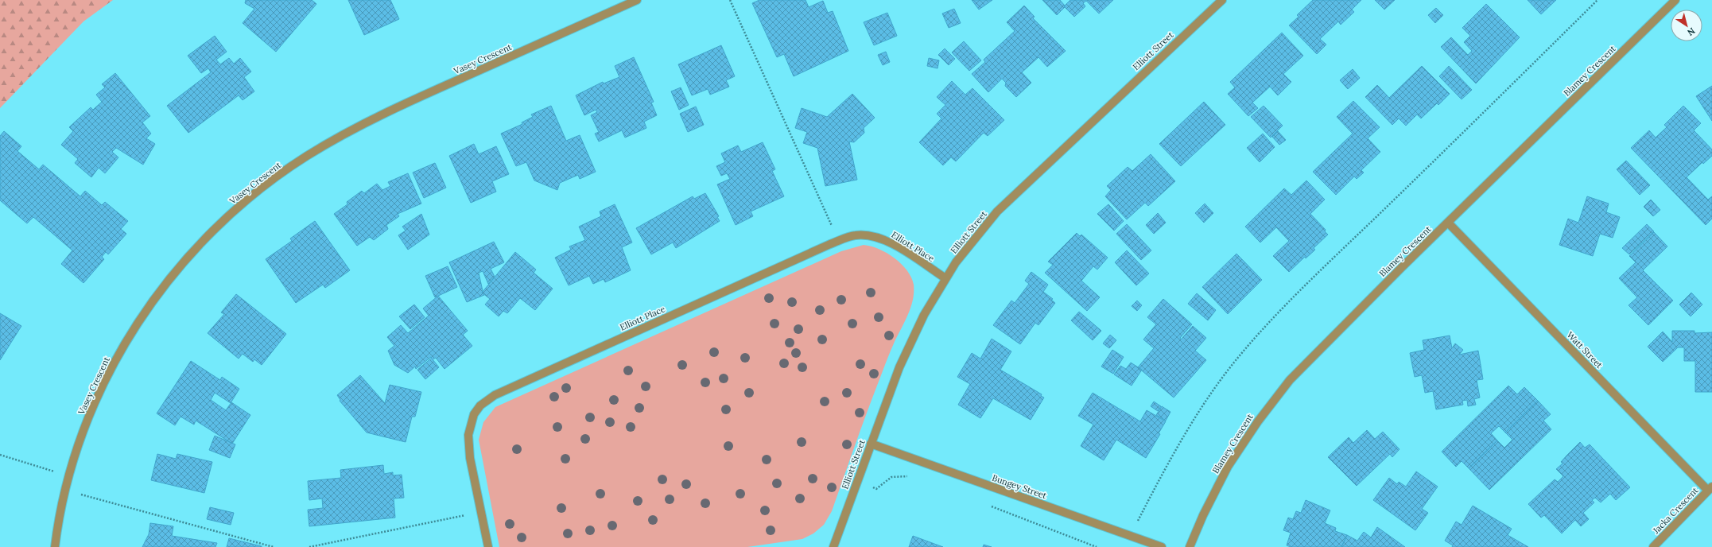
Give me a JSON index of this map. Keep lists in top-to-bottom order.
{
  "streets": {
    "street": [
      "Elliott Street",
      "Vasey Crescent",
      "Blamey Crescent",
      "Elliott Place",
      "Watt Street",
      "Bungey Street",
      "Jacka Crescent"
    ]
  },
  "crossings": [
    ["Elliott Street", "Elliott Place"],
    ["Elliott Street", "Bungey Street"],
    ["Blamey Crescent", "Watt Street"],
    ["Watt Street", "Jacka Crescent"]
  ],
  "north": "bottom right"
}
